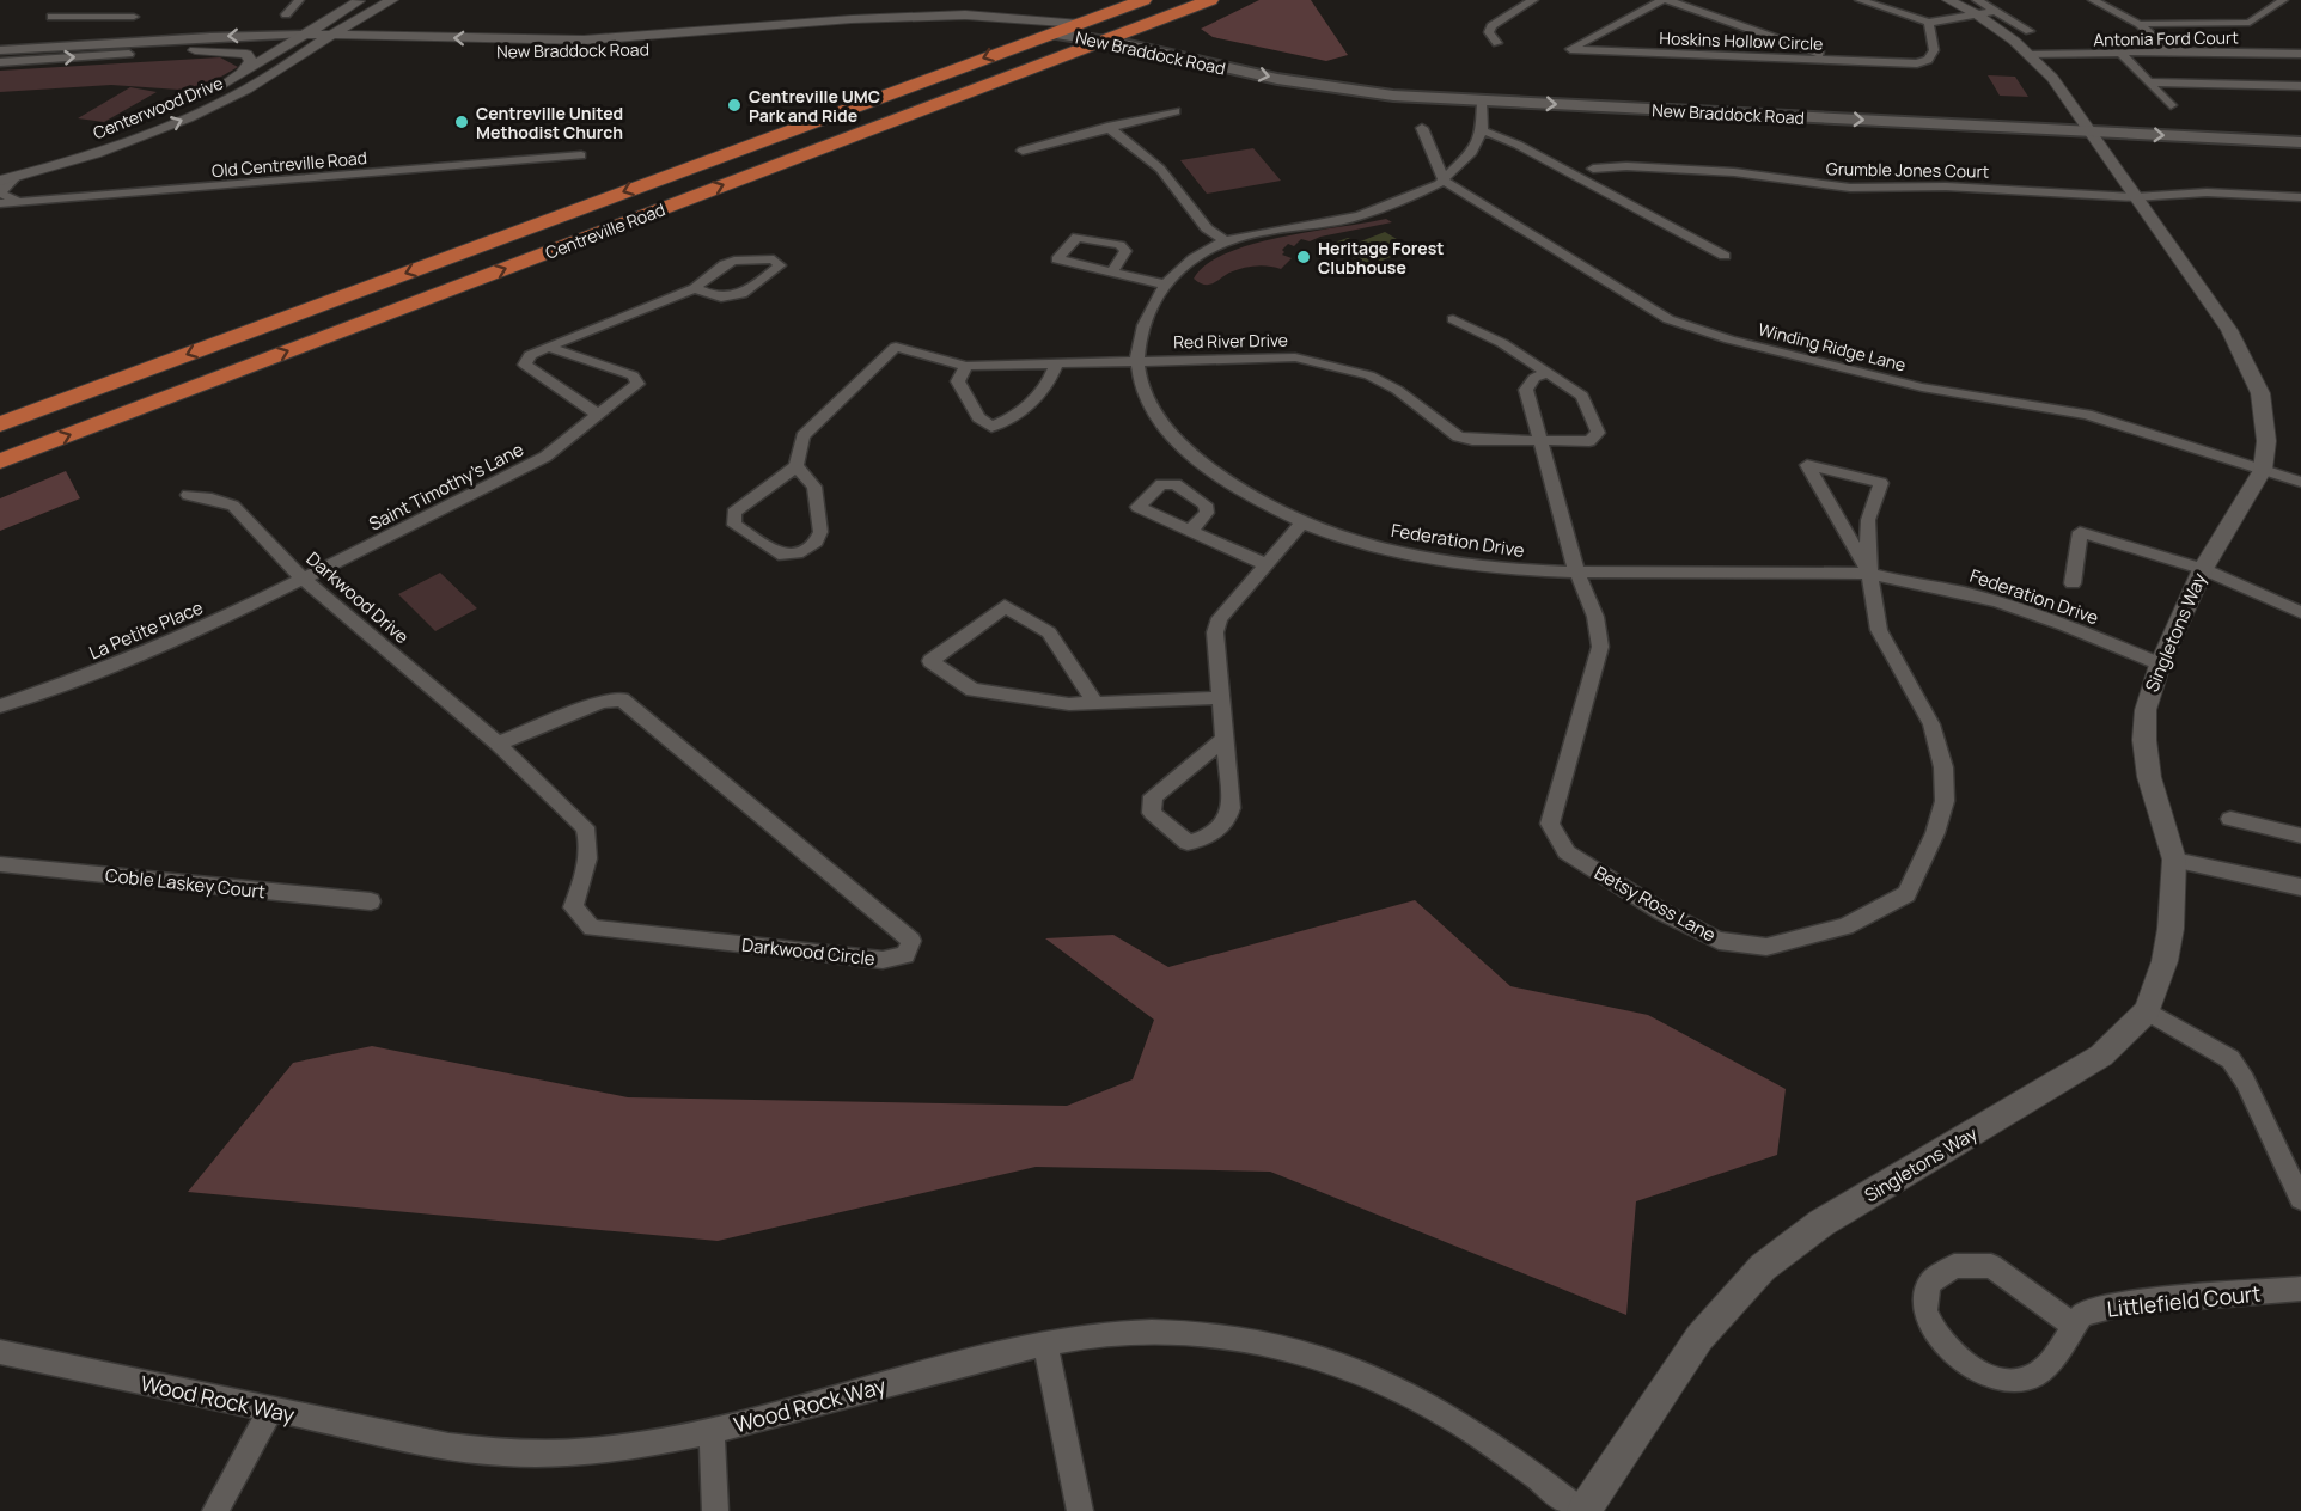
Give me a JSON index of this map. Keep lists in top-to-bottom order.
{
  "streets": {
    "highway": ["Centreville Road"],
    "main road": ["New Braddock Road"],
    "street": [
      "Antonia Ford Court",
      "Hoskins Hollow Circle",
      "Centerwood Drive",
      "Old Centreville Road",
      "Grumble Jones Court",
      "Red River Drive",
      "Winding Ridge Lane",
      "Saint Timothy's Lane",
      "Federation Drive",
      "Darkwood Drive",
      "La Petite Place",
      "Singletons Way",
      "Coble Laskey Court",
      "Betsy Ross Lane",
      "Darkwood Circle",
      "Littlefield Court",
      "Wood Rock Way"
    ]
  },
  "crossings": [
    ["Antonia Ford Court", "Singletons Way"],
    ["New Braddock Road", "Centerwood Drive"],
    ["New Braddock Road", "Centreville Road"],
    ["New Braddock Road", "Singletons Way"],
    ["Grumble Jones Court", "Singletons Way"],
    ["Red River Drive", "Federation Drive"],
    ["Red River Drive", "Betsy Ross Lane"],
    ["Winding Ridge Lane", "Singletons Way"],
    ["Saint Timothy's Lane", "Darkwood Drive"],
    ["Saint Timothy's Lane", "La Petite Place"],
    ["Federation Drive", "Singletons Way"],
    ["Federation Drive", "Betsy Ross Lane"],
    ["Darkwood Drive", "La Petite Place"],
    ["Darkwood Drive", "Darkwood Circle"],
    ["Singletons Way", "Wood Rock Way"]
  ],
  "places": ["Centreville UMC Park and Ride", "Centreville United Methodist Church", "Heritage Forest Clubhouse"]
}
